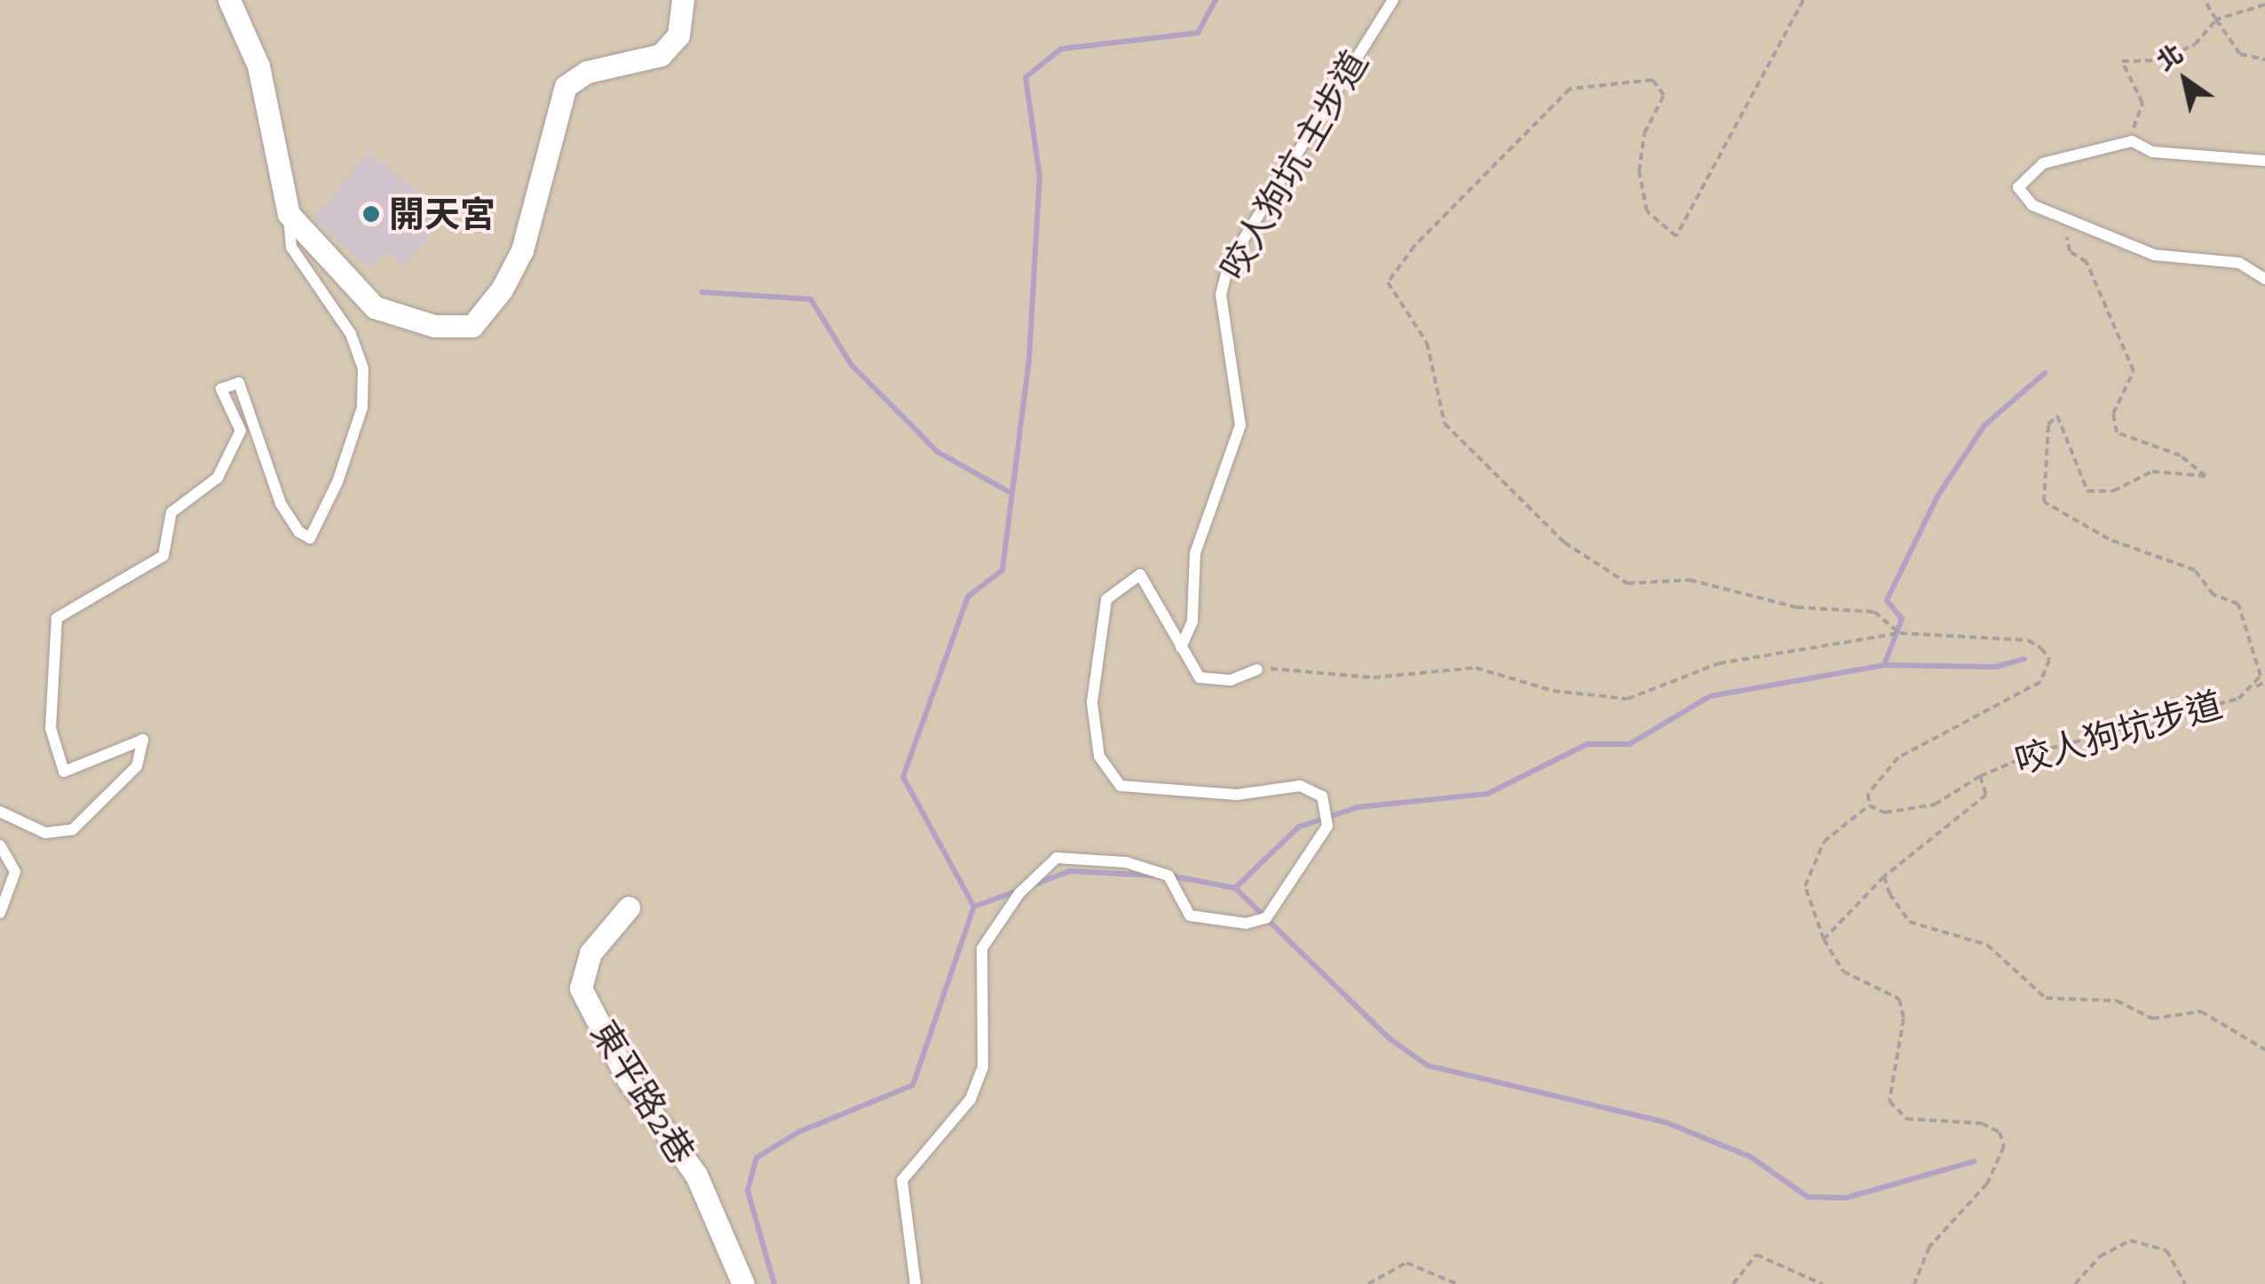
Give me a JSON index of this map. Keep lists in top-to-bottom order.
{
  "streets": {
    "street": ["東平路2巷"],
    "lane": ["咬人狗坑 主步道"],
    "path": ["咬人狗坑步道"]
  },
  "places": ["開天宮"],
  "north": "top left"
}
